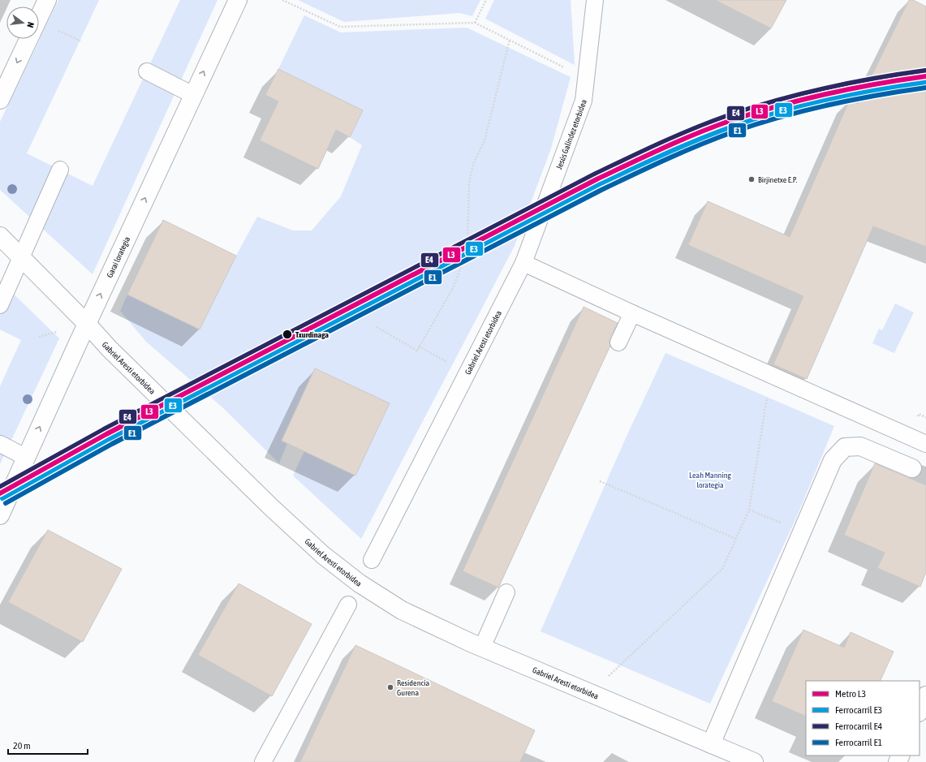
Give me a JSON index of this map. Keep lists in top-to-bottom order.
{
  "streets": {
    "street": ["Jesús Galíndez etorbidea", "Garai lorategia", "Gabriel Aresti etorbidea"]
  },
  "crossings": [
    ["Jesús Galíndez etorbidea", "Gabriel Aresti etorbidea"],
    ["Garai lorategia", "Gabriel Aresti etorbidea"]
  ],
  "one_way": ["Garai lorategia"],
  "parks": ["Leah Manning lorategia"],
  "places": ["Birjinetxe E.P.", "Txurdinaga", "Residencia Gurena"],
  "lines": [
    "rail line E4",
    "metro line L3",
    "rail line E3",
    "rail line E1"
  ],
  "legend": [
    "Metro L3",
    "Ferrocarril E3",
    "Ferrocarril E4",
    "Ferrocarril E1"
  ],
  "scale_bar": "20 m",
  "north": "right"
}
